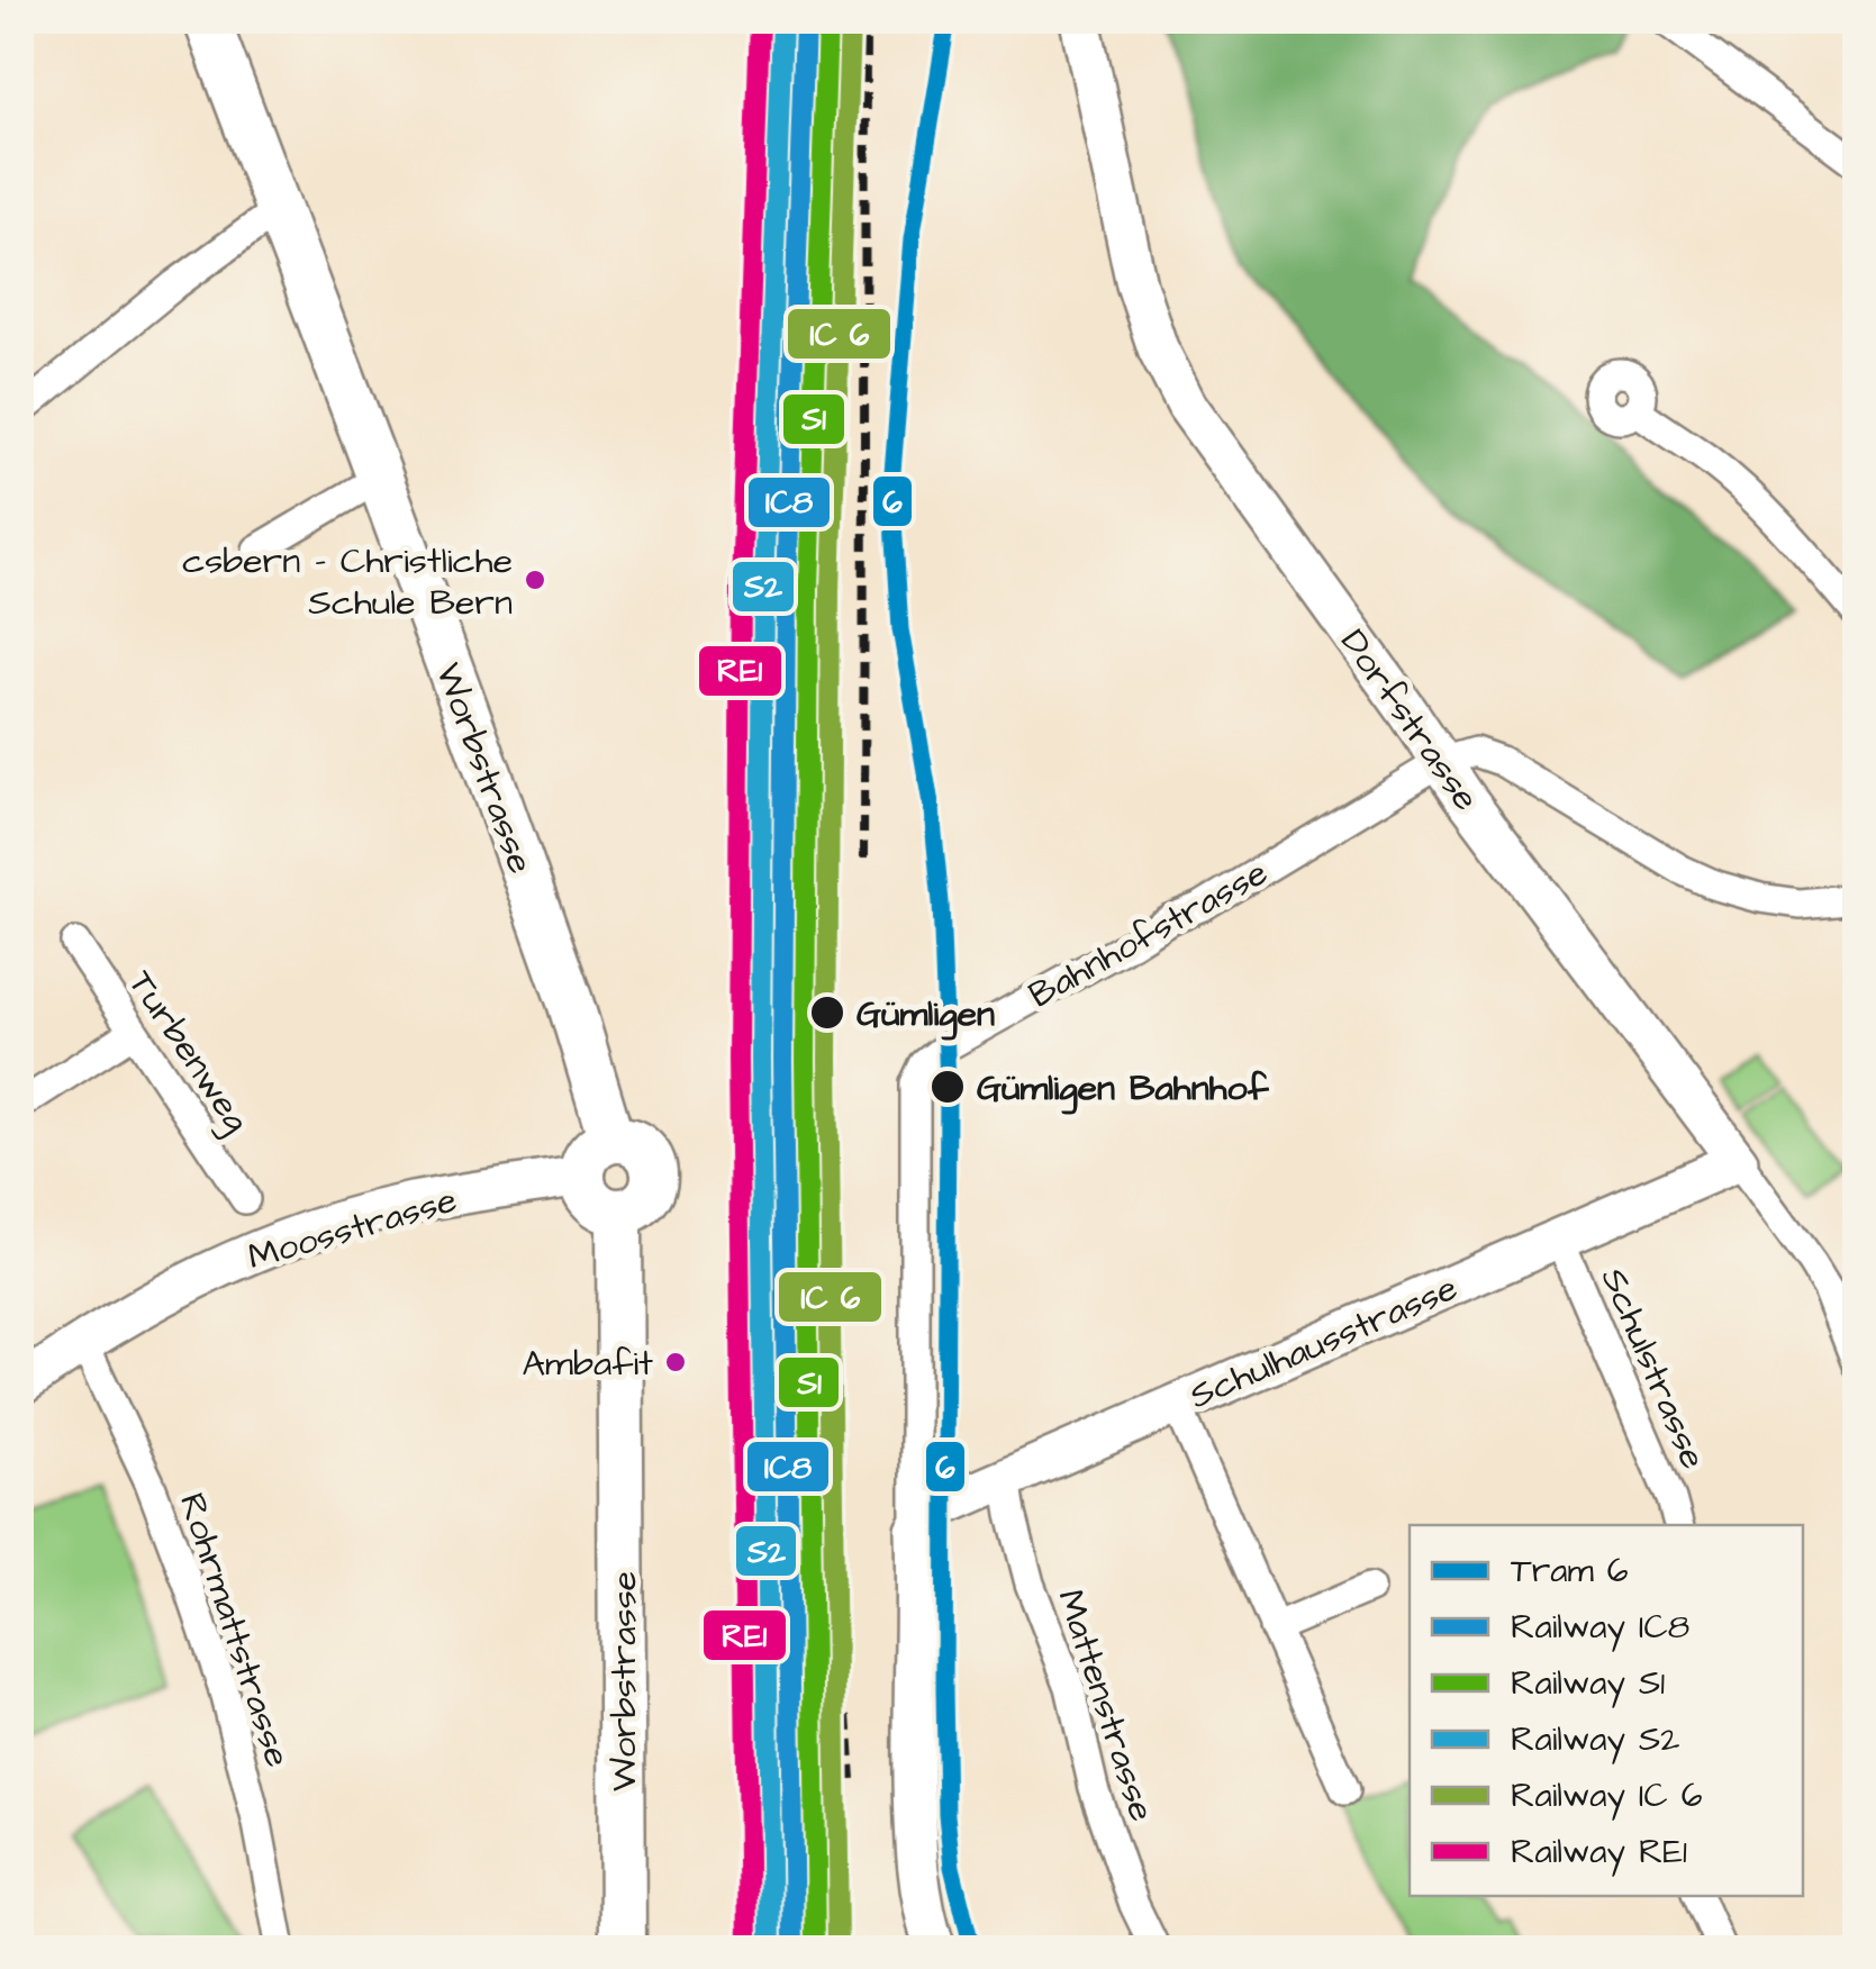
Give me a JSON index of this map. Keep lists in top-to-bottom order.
{
  "streets": {
    "main road": ["Worbstrasse"],
    "street": [
      "Dorfstrasse",
      "Bahnhofstrasse",
      "Turbenweg",
      "Moosstrasse",
      "Schulhausstrasse",
      "Schulstrasse",
      "Rohrmattstrasse",
      "Mattenstrasse"
    ]
  },
  "crossings": [
    ["Dorfstrasse", "Bahnhofstrasse"],
    ["Dorfstrasse", "Schulhausstrasse"],
    ["Worbstrasse", "Moosstrasse"],
    ["Bahnhofstrasse", "Schulhausstrasse"],
    ["Moosstrasse", "Rohrmattstrasse"],
    ["Schulhausstrasse", "Schulstrasse"],
    ["Schulhausstrasse", "Mattenstrasse"]
  ],
  "places": [
    "csbern - Christliche Schule Bern",
    "Gümligen",
    "Gümligen Bahnhof",
    "Ambafit"
  ],
  "lines": [
    "tram line 6",
    "rail line IC8",
    "rail line S2",
    "rail line RE1",
    "rail line S1"
  ],
  "legend": [
    "Tram 6",
    "Railway IC8",
    "Railway S1",
    "Railway S2",
    "Railway IC 6",
    "Railway RE1"
  ]
}
